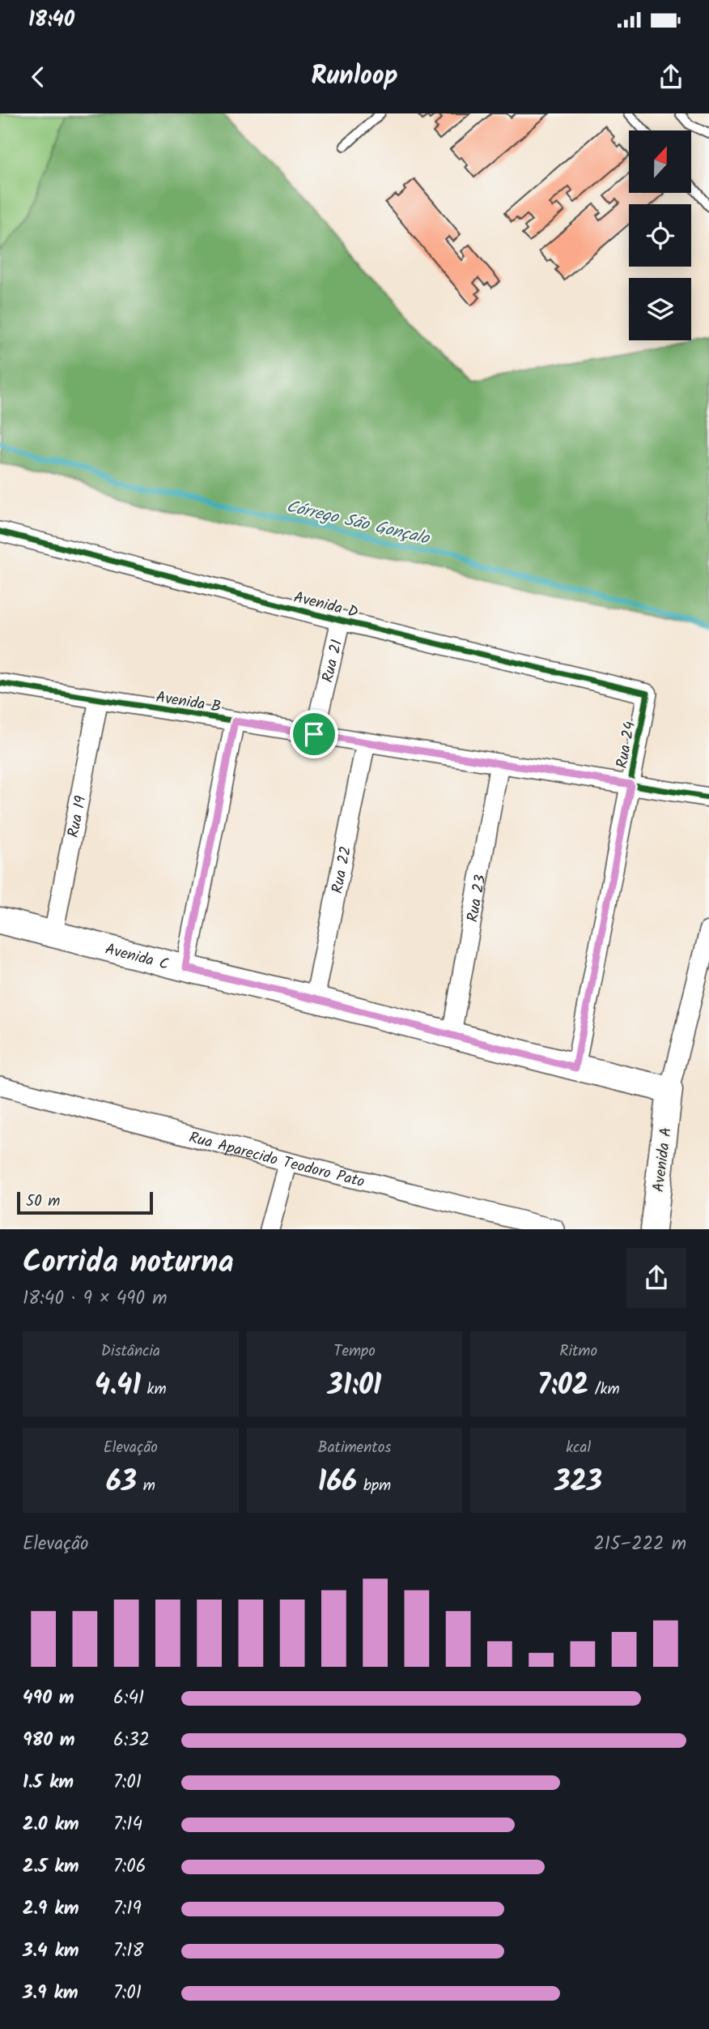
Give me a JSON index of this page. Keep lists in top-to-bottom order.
{
  "streets": {
    "street": [
      "Avenida D",
      "Rua 21",
      "Avenida B",
      "Rua 24",
      "Rua 19",
      "Rua 22",
      "Rua 23",
      "Avenida C",
      "Rua Aparecido Teodoro Pato",
      "Avenida A"
    ]
  },
  "crossings": [
    ["Avenida D", "Rua 21"],
    ["Avenida D", "Rua 24"],
    ["Rua 21", "Avenida B"],
    ["Avenida B", "Rua 24"],
    ["Avenida B", "Rua 19"],
    ["Avenida B", "Rua 22"],
    ["Avenida B", "Rua 23"],
    ["Rua 24", "Avenida C"],
    ["Rua 19", "Avenida C"],
    ["Rua 22", "Avenida C"],
    ["Rua 23", "Avenida C"],
    ["Avenida C", "Avenida A"]
  ],
  "water": ["Córrego São Gonçalo"],
  "scale_bar": "50 m",
  "north": "top",
  "page": {
    "status": "18:40",
    "header": "Runloop",
    "scale": "50 m",
    "heading": ["Corrida noturna", "18:40 · 9 × 490 m"],
    "stats": [
      ["Distância", "4.41 km"],
      ["Tempo", "31:01"],
      ["Ritmo", "7:02 /km"],
      ["Elevação", "63 m"],
      ["Batimentos", "166 bpm"],
      ["kcal", "323"]
    ],
    "chart": ["Elevação", "215–222 m"],
    "list": [
      {
        "name": "490 m",
        "note": "6:41"
      },
      {
        "name": "980 m",
        "note": "6:32"
      },
      {
        "name": "1.5 km",
        "note": "7:01"
      },
      {
        "name": "2.0 km",
        "note": "7:14"
      },
      {
        "name": "2.5 km",
        "note": "7:06"
      },
      {
        "name": "2.9 km",
        "note": "7:19"
      },
      {
        "name": "3.4 km",
        "note": "7:18"
      },
      {
        "name": "3.9 km",
        "note": "7:01"
      }
    ]
  }
}
